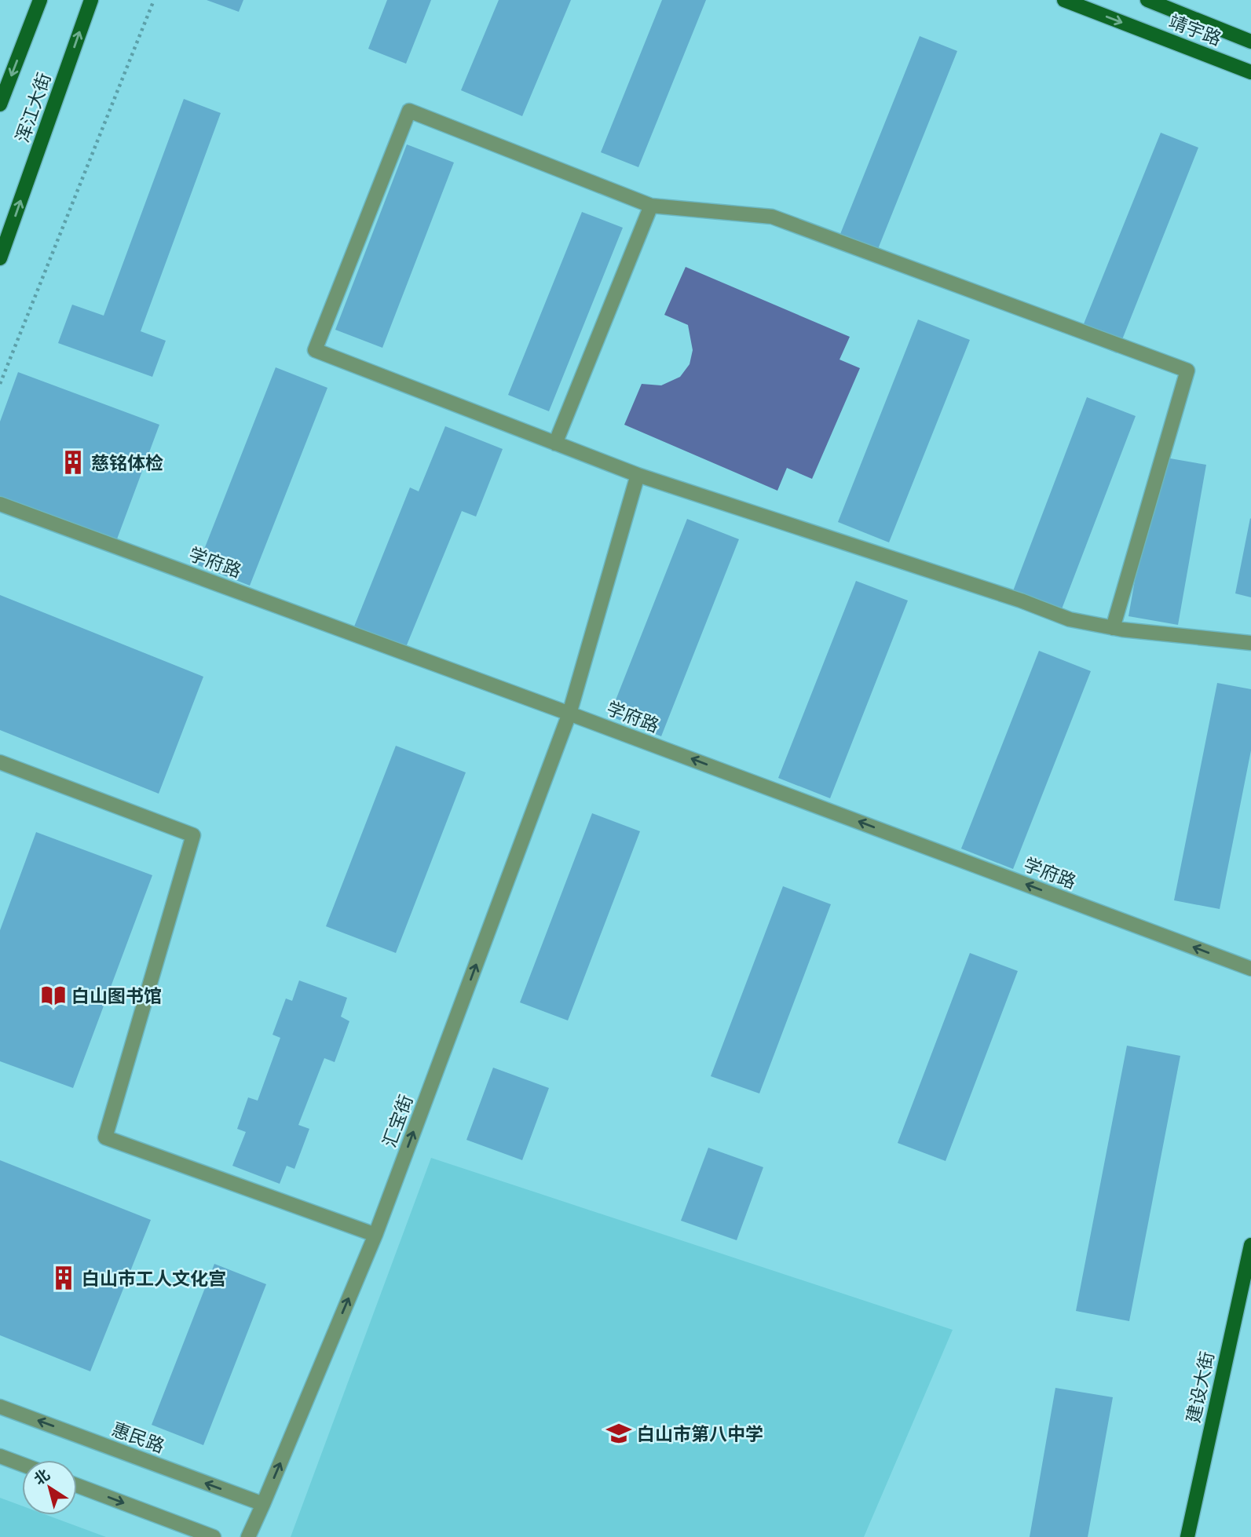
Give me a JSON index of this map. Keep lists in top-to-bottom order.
{
  "streets": {
    "main road": ["靖宇路", "浑江大街", "建设大街"],
    "street": ["学府路", "汇宝街", "惠民路"]
  },
  "crossings": [
    ["学府路", "汇宝街"],
    ["汇宝街", "惠民路"]
  ],
  "one_way": ["学府路", "汇宝街"],
  "places": {
    "building": ["慈铭体检", "白山市工人文化宫"],
    "library": ["白山图书馆"],
    "school or university": ["白山市第八中学"]
  },
  "north": "top left"
}
